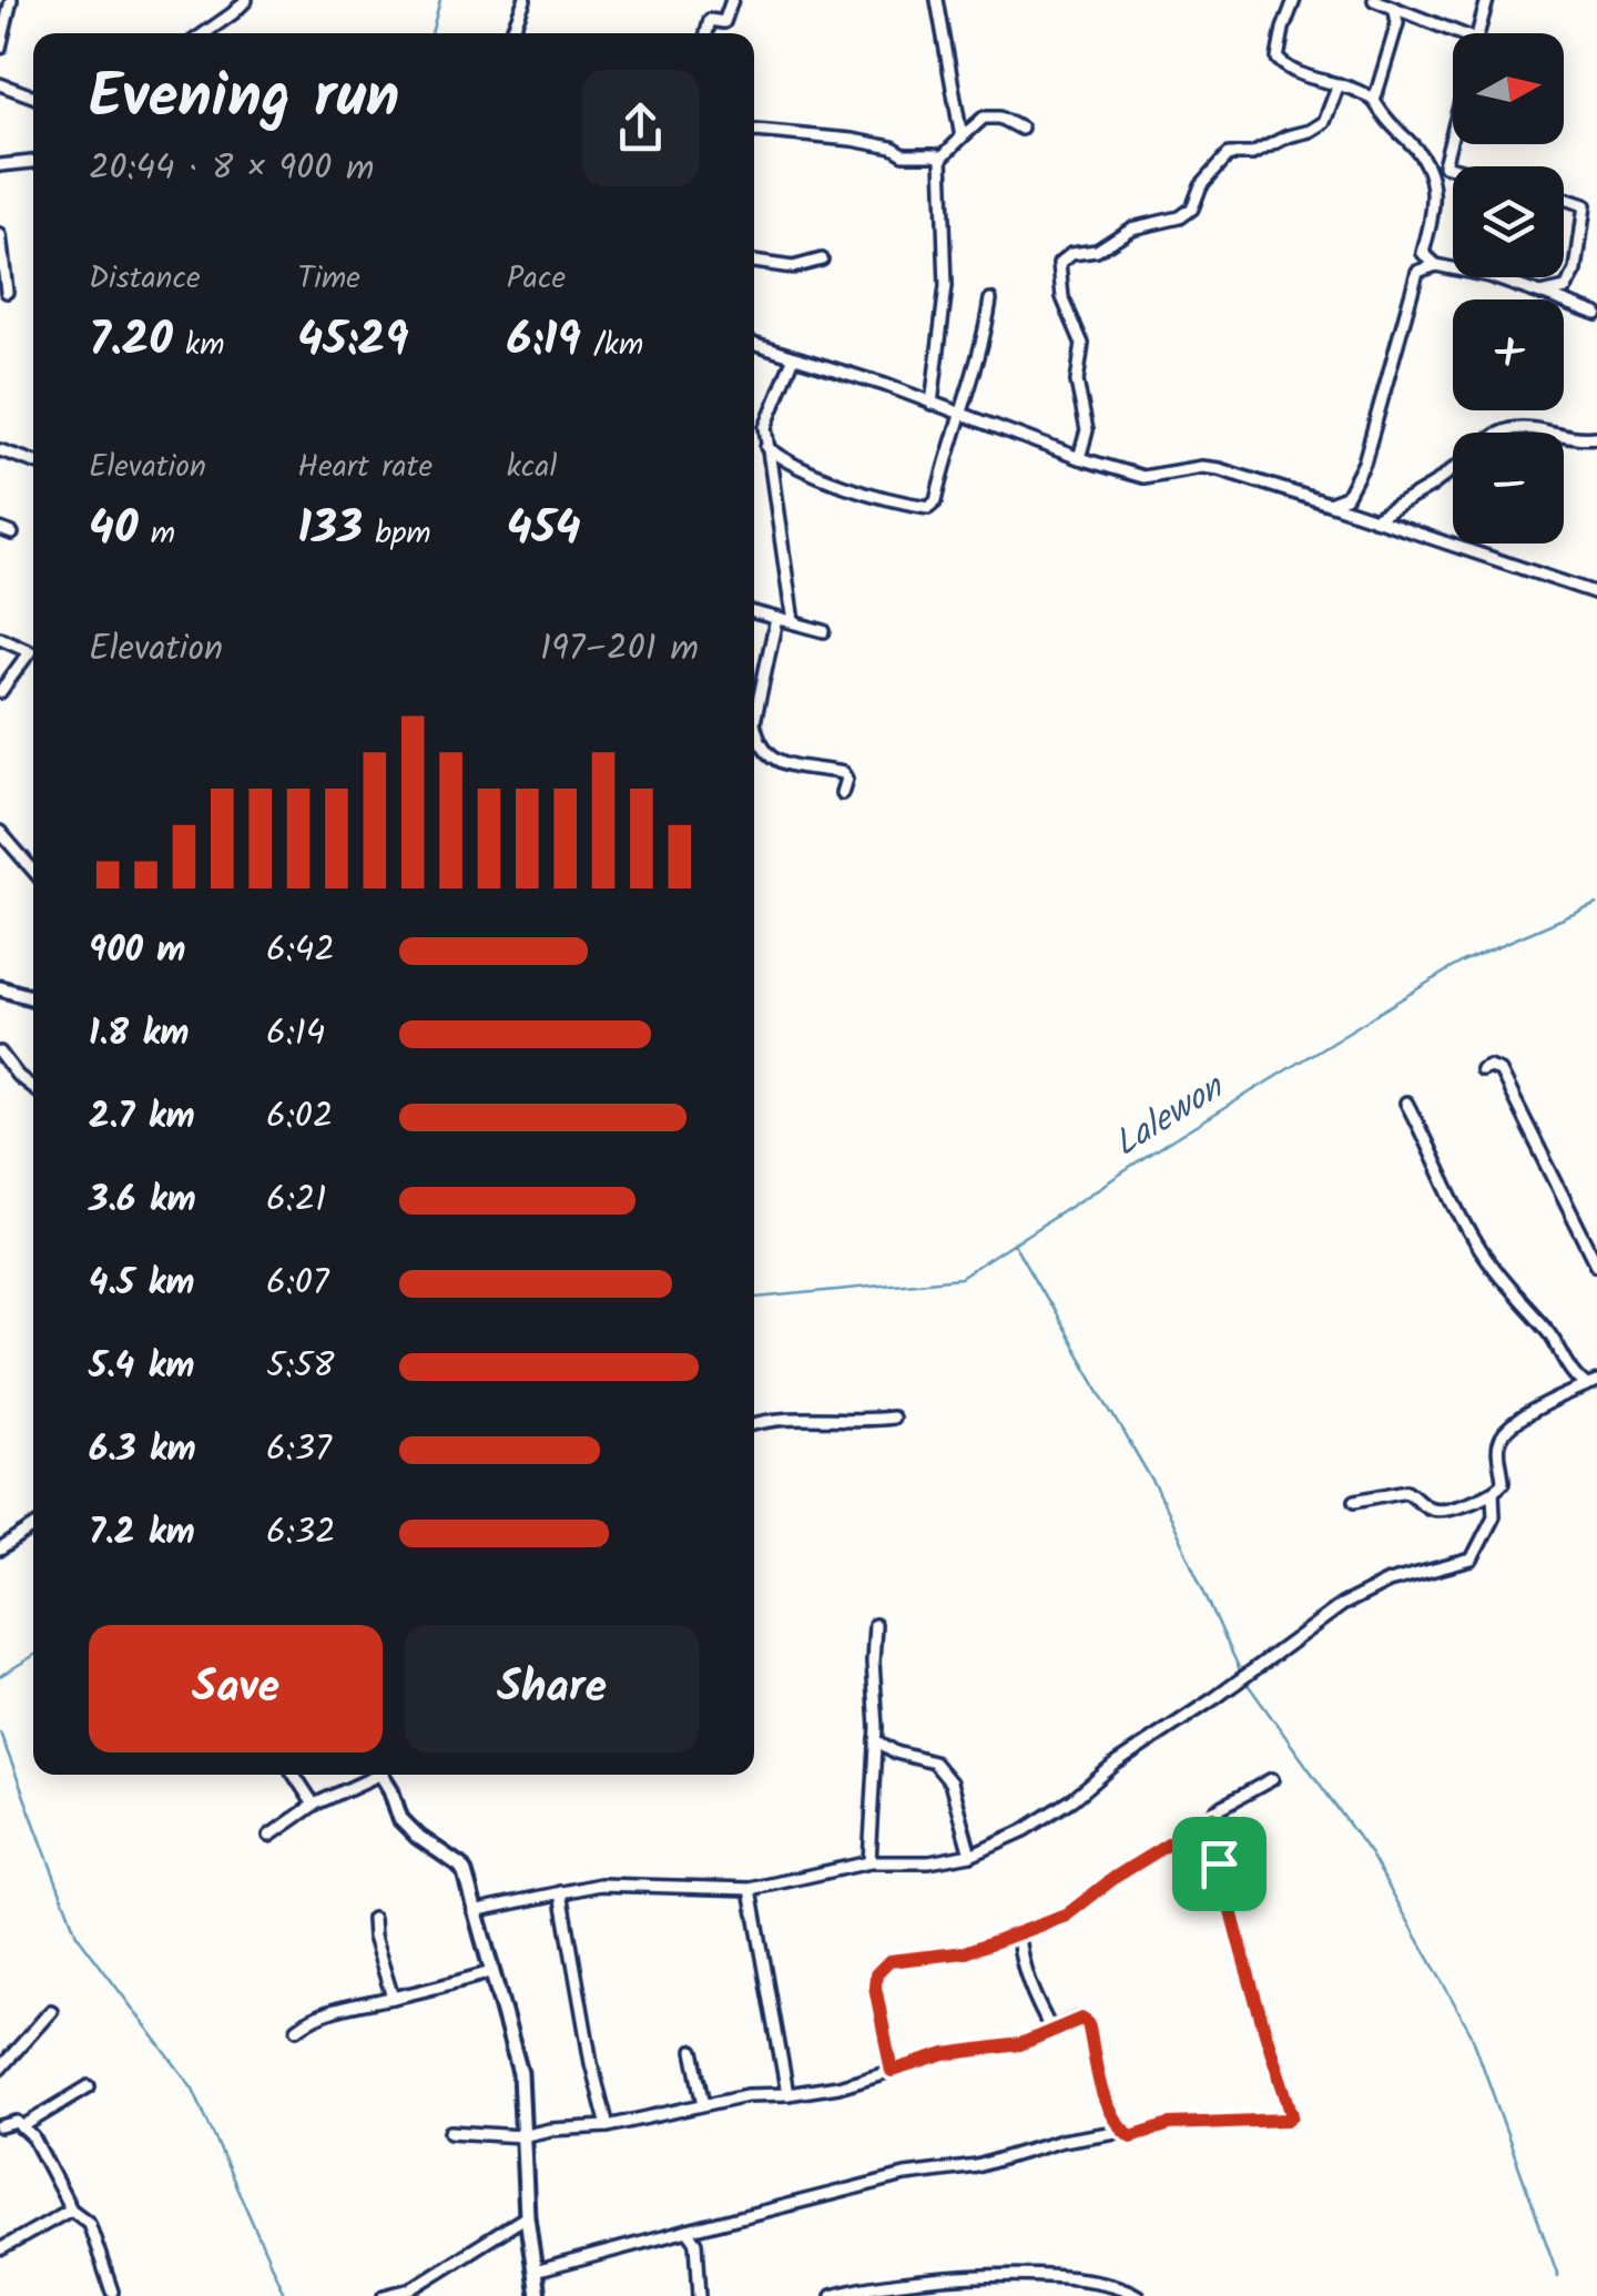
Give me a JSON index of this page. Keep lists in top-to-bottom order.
{
  "water": ["Lalewon"],
  "north": "right",
  "page": {
    "map_buttons": ["+", "−"],
    "heading": ["Evening run", "20:44 · 8 × 900 m"],
    "stats": [
      ["Distance", "7.20 km"],
      ["Time", "45:29"],
      ["Pace", "6:19 /km"],
      ["Elevation", "40 m"],
      ["Heart rate", "133 bpm"],
      ["kcal", "454"]
    ],
    "chart": ["Elevation", "197–201 m"],
    "list": [
      {
        "name": "900 m",
        "note": "6:42"
      },
      {
        "name": "1.8 km",
        "note": "6:14"
      },
      {
        "name": "2.7 km",
        "note": "6:02"
      },
      {
        "name": "3.6 km",
        "note": "6:21"
      },
      {
        "name": "4.5 km",
        "note": "6:07"
      },
      {
        "name": "5.4 km",
        "note": "5:58"
      },
      {
        "name": "6.3 km",
        "note": "6:37"
      },
      {
        "name": "7.2 km",
        "note": "6:32"
      }
    ],
    "buttons": ["Save", "Share"]
  }
}
